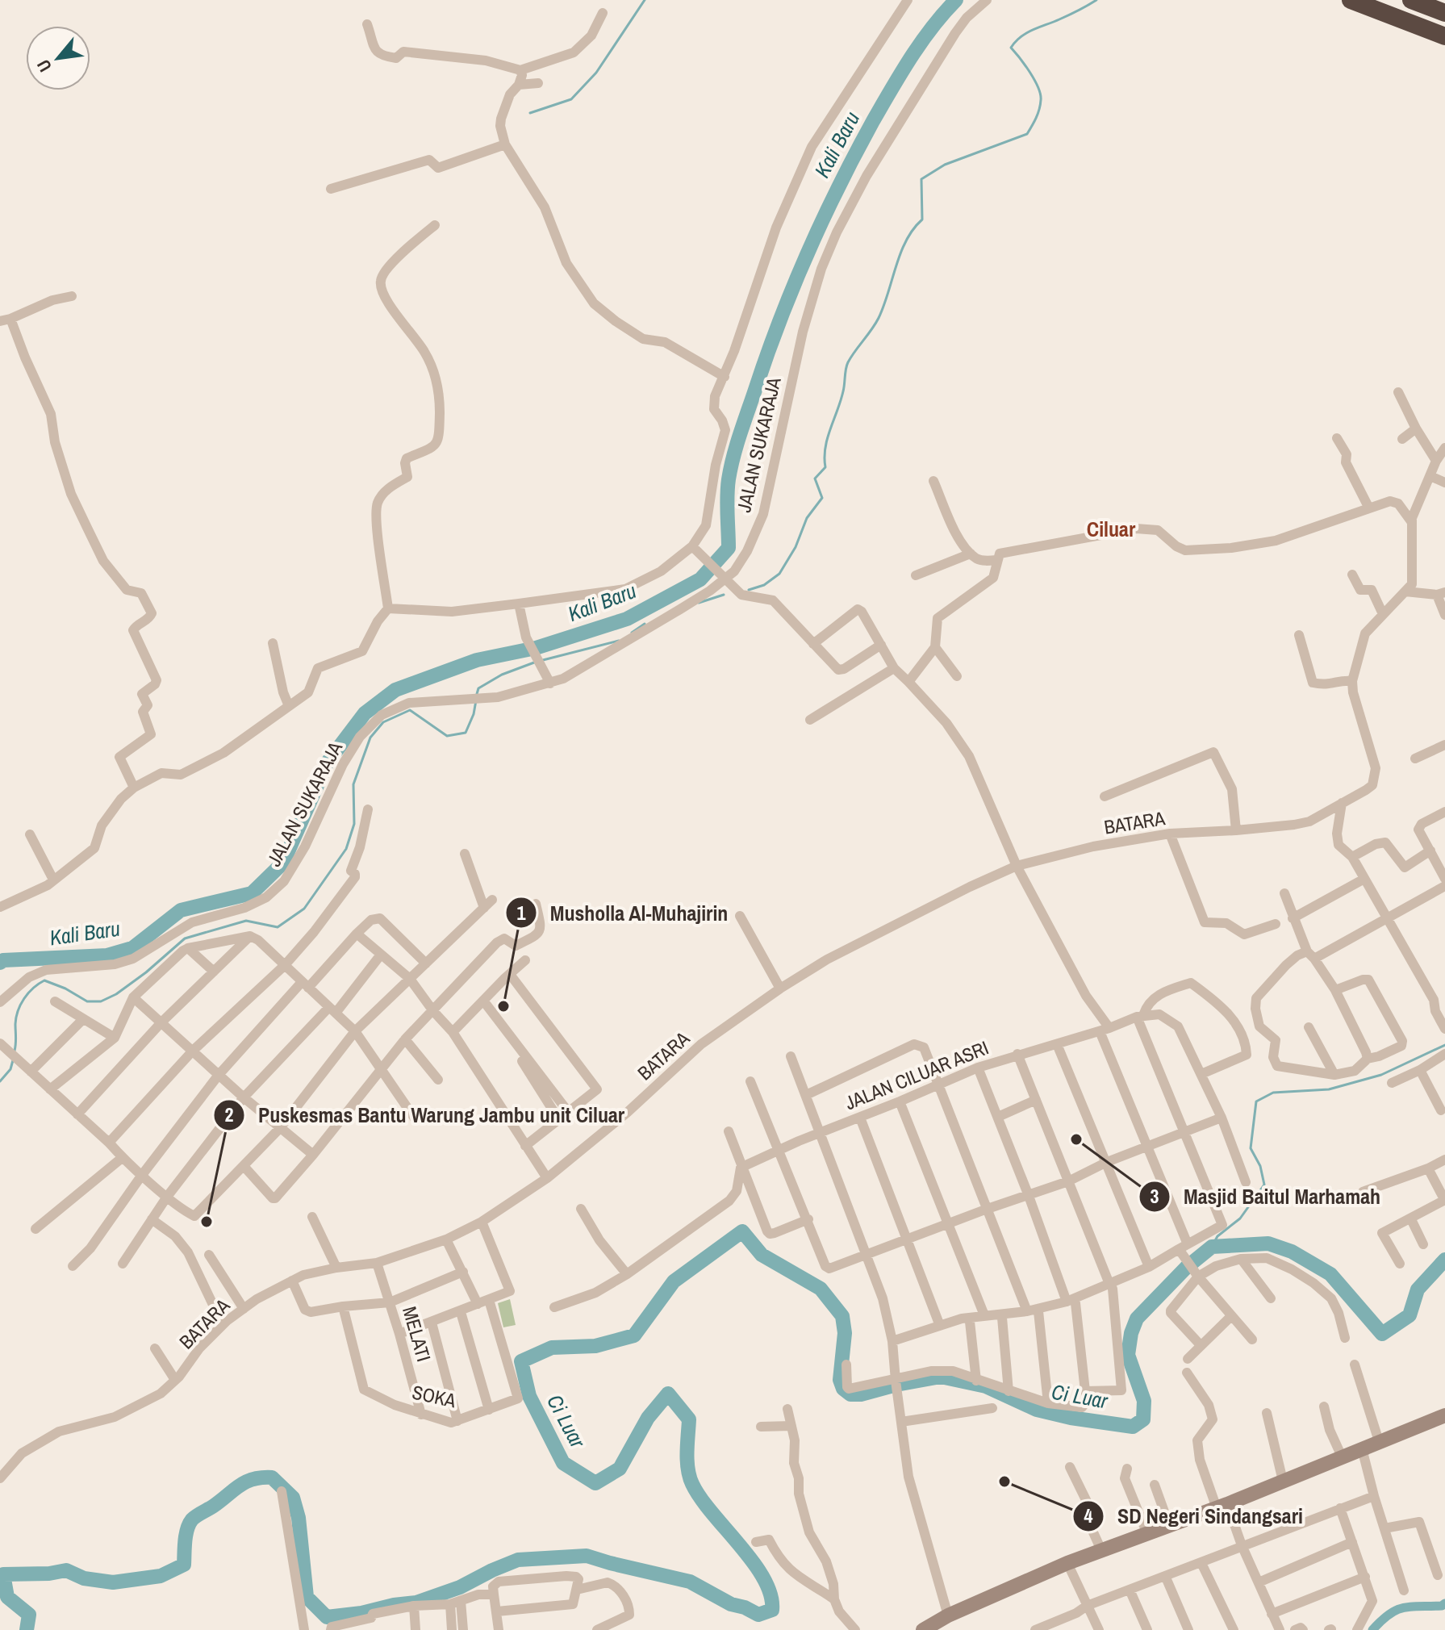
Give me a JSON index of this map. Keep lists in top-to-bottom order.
{
  "streets": {
    "street": [
      "JALAN SUKARAJA",
      "BATARA",
      "JALAN CILUAR ASRI",
      "MELATI",
      "SOKA"
    ]
  },
  "crossings": [
    ["BATARA", "MELATI"],
    ["MELATI", "SOKA"]
  ],
  "districts": ["Ciluar"],
  "water": ["Kali Baru", "Ci Luar"],
  "places": [
    "Musholla Al-Muhajirin",
    "Masjid Baitul Marhamah",
    "Puskesmas Bantu Warung Jambu unit Ciluar",
    "SD Negeri Sindangsari"
  ],
  "north": "bottom left"
}
